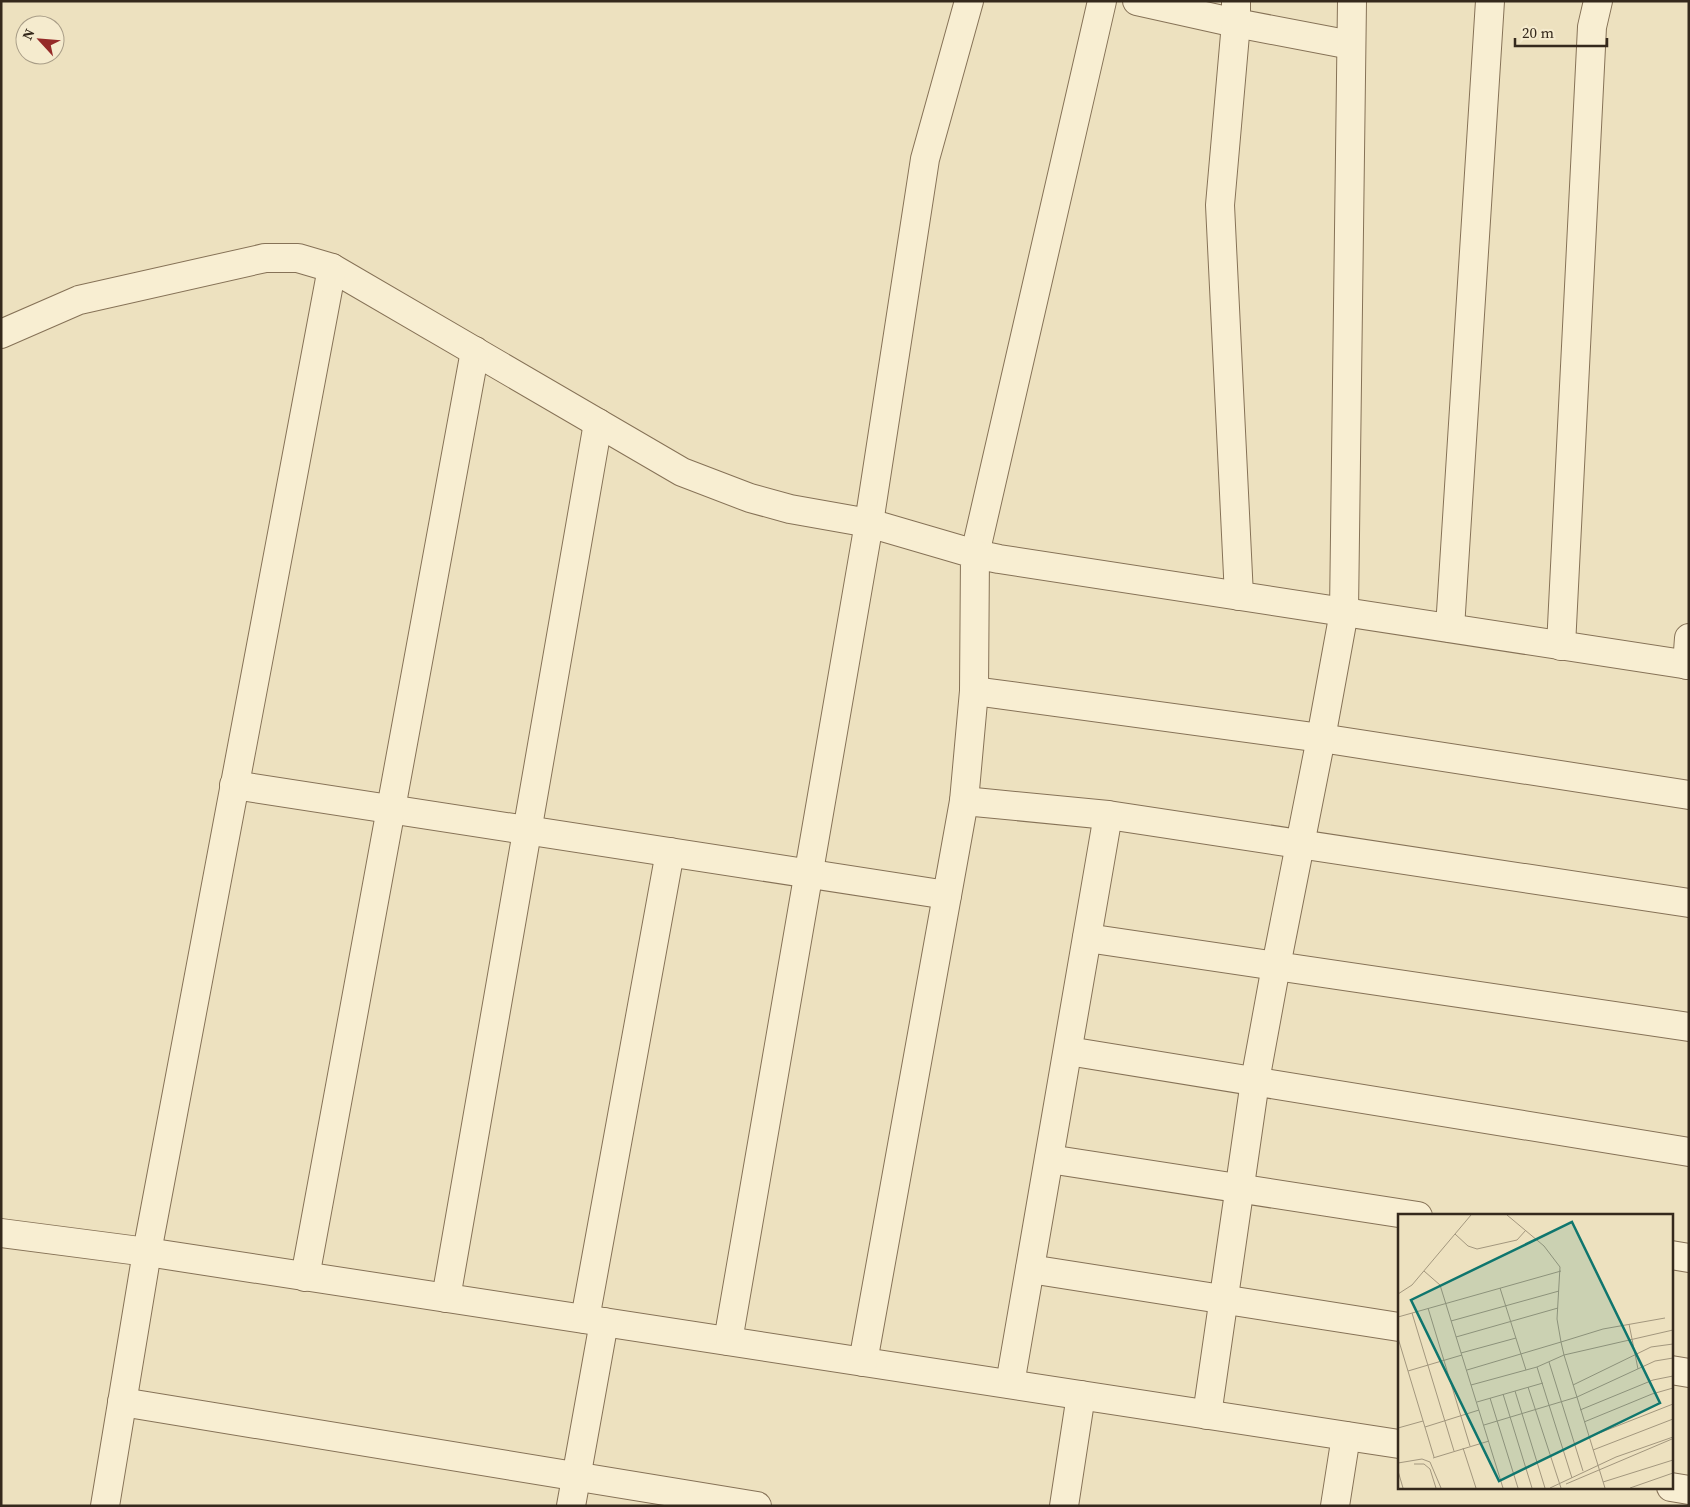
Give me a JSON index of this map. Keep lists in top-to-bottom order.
{
  "scale_bar": "20 m",
  "north": "top left"
}
